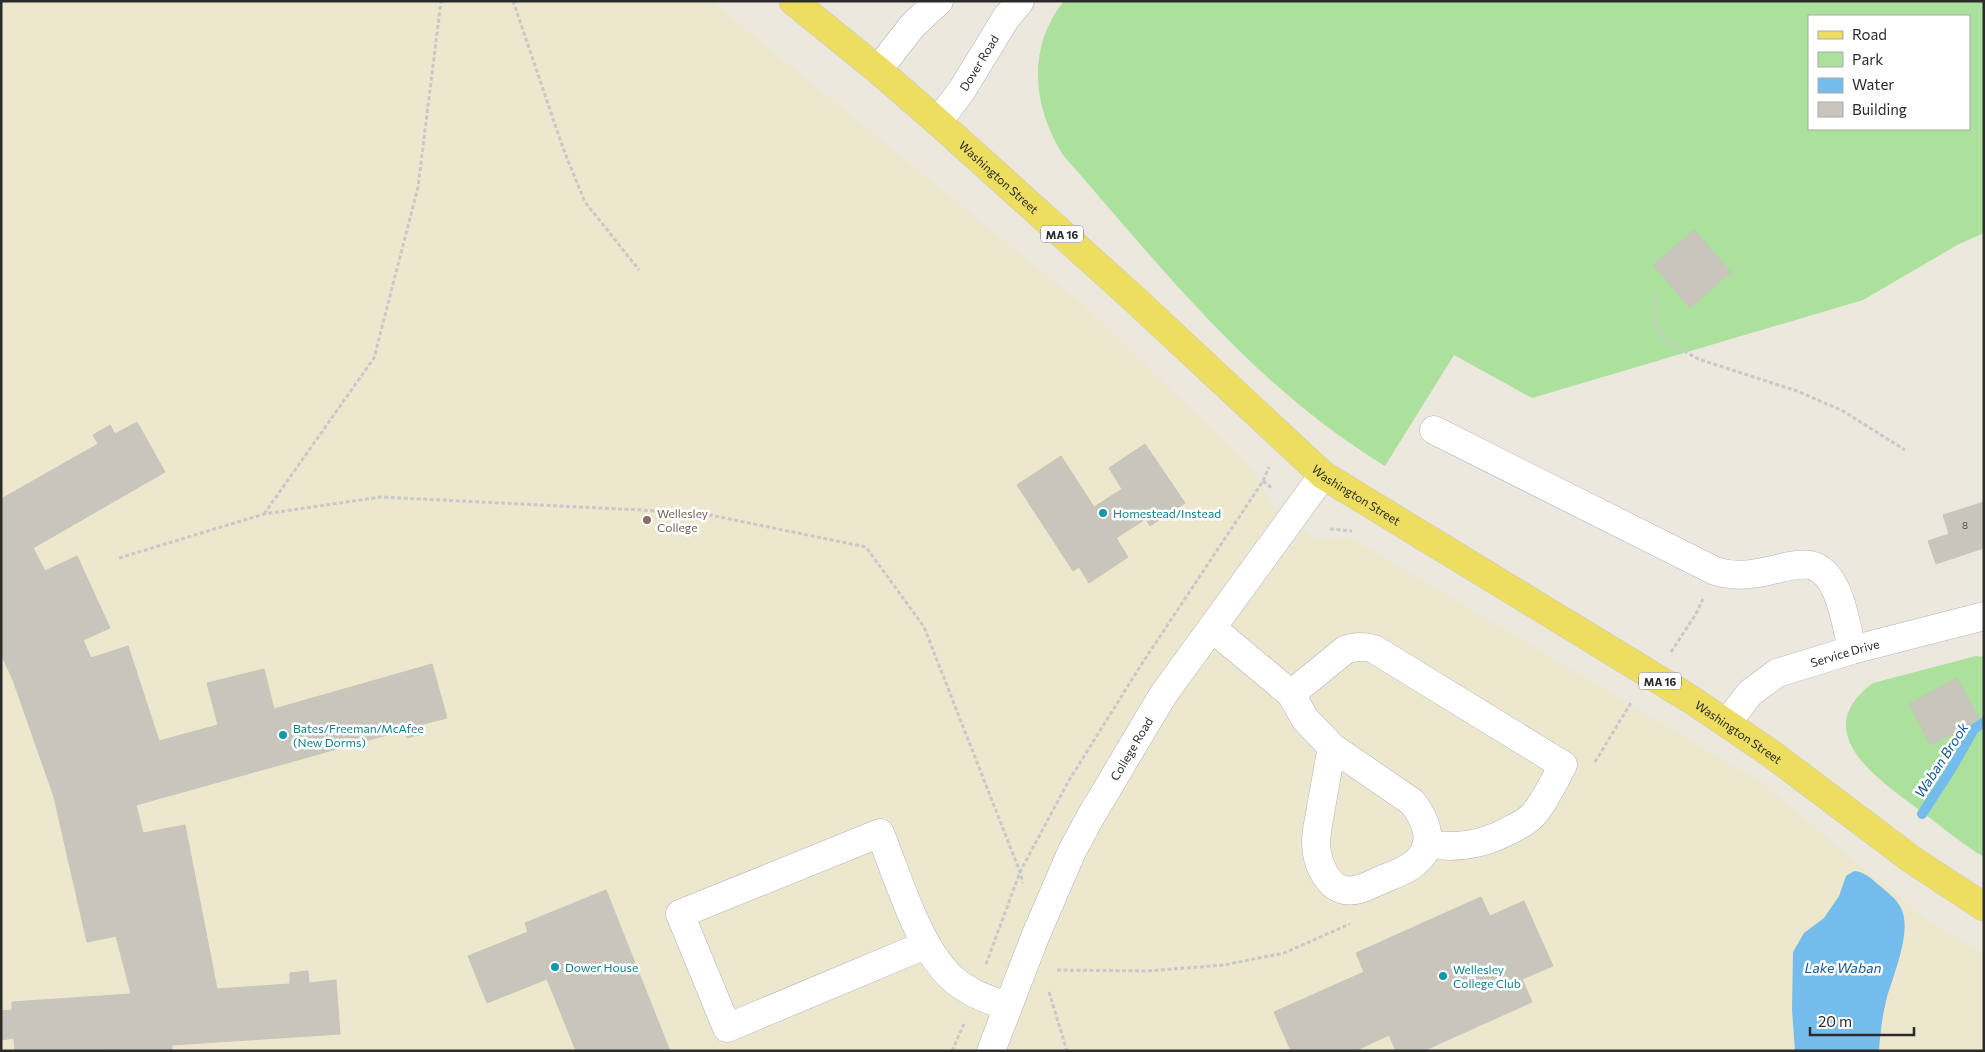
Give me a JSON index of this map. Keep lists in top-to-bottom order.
{
  "streets": {
    "main road": ["Washington Street", "MA 16"],
    "street": ["Dover Road", "Service Drive", "College Road"]
  },
  "crossings": [
    ["Dover Road", "Washington Street"],
    ["Washington Street", "Service Drive"],
    ["Washington Street", "College Road"]
  ],
  "water": ["Waban Brook", "Lake Waban"],
  "places": [
    "Homestead/Instead",
    "Wellesley College",
    "Bates/Freeman/McAfee (New Dorms)",
    "Dower House",
    "Wellesley College Club"
  ],
  "house_numbers": ["8"],
  "legend": [
    "Road",
    "Park",
    "Water",
    "Building"
  ],
  "scale_bar": "20 m"
}
